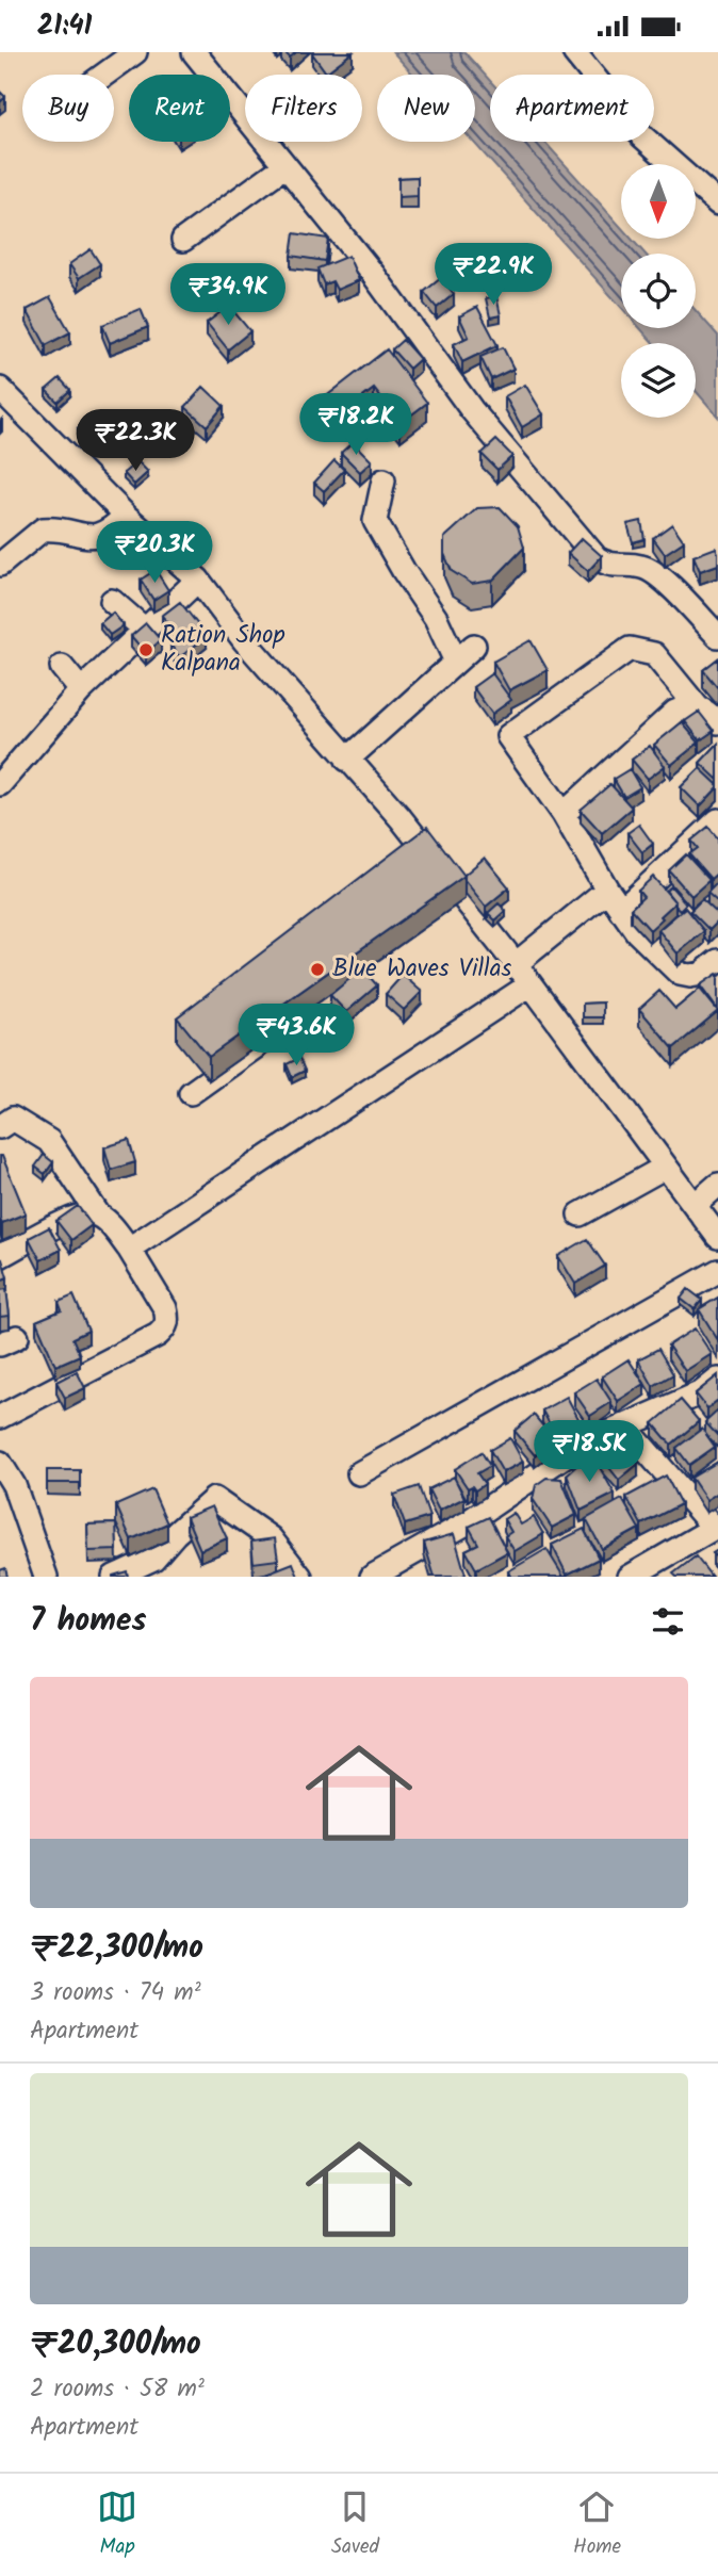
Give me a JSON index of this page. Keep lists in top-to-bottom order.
{
  "places": ["Ration Shop Kalpana", "Blue Waves Villas"],
  "north": "bottom",
  "page": {
    "status": "21:41",
    "chip": [
      "Buy",
      "Rent",
      "Filters",
      "New",
      "Apartment"
    ],
    "price": [
      "₹22.9K",
      "₹34.9K",
      "₹18.2K",
      "₹22.3K",
      "₹20.3K",
      "₹43.6K",
      "₹18.5K"
    ],
    "heading": "7 homes",
    "list": [
      {
        "name": "₹22,300/mo",
        "note": "3 rooms · 74 m² · Apartment"
      },
      {
        "name": "₹20,300/mo",
        "note": "2 rooms · 58 m² · Apartment"
      }
    ],
    "tabs": ["Map", "Saved", "Home"]
  }
}
